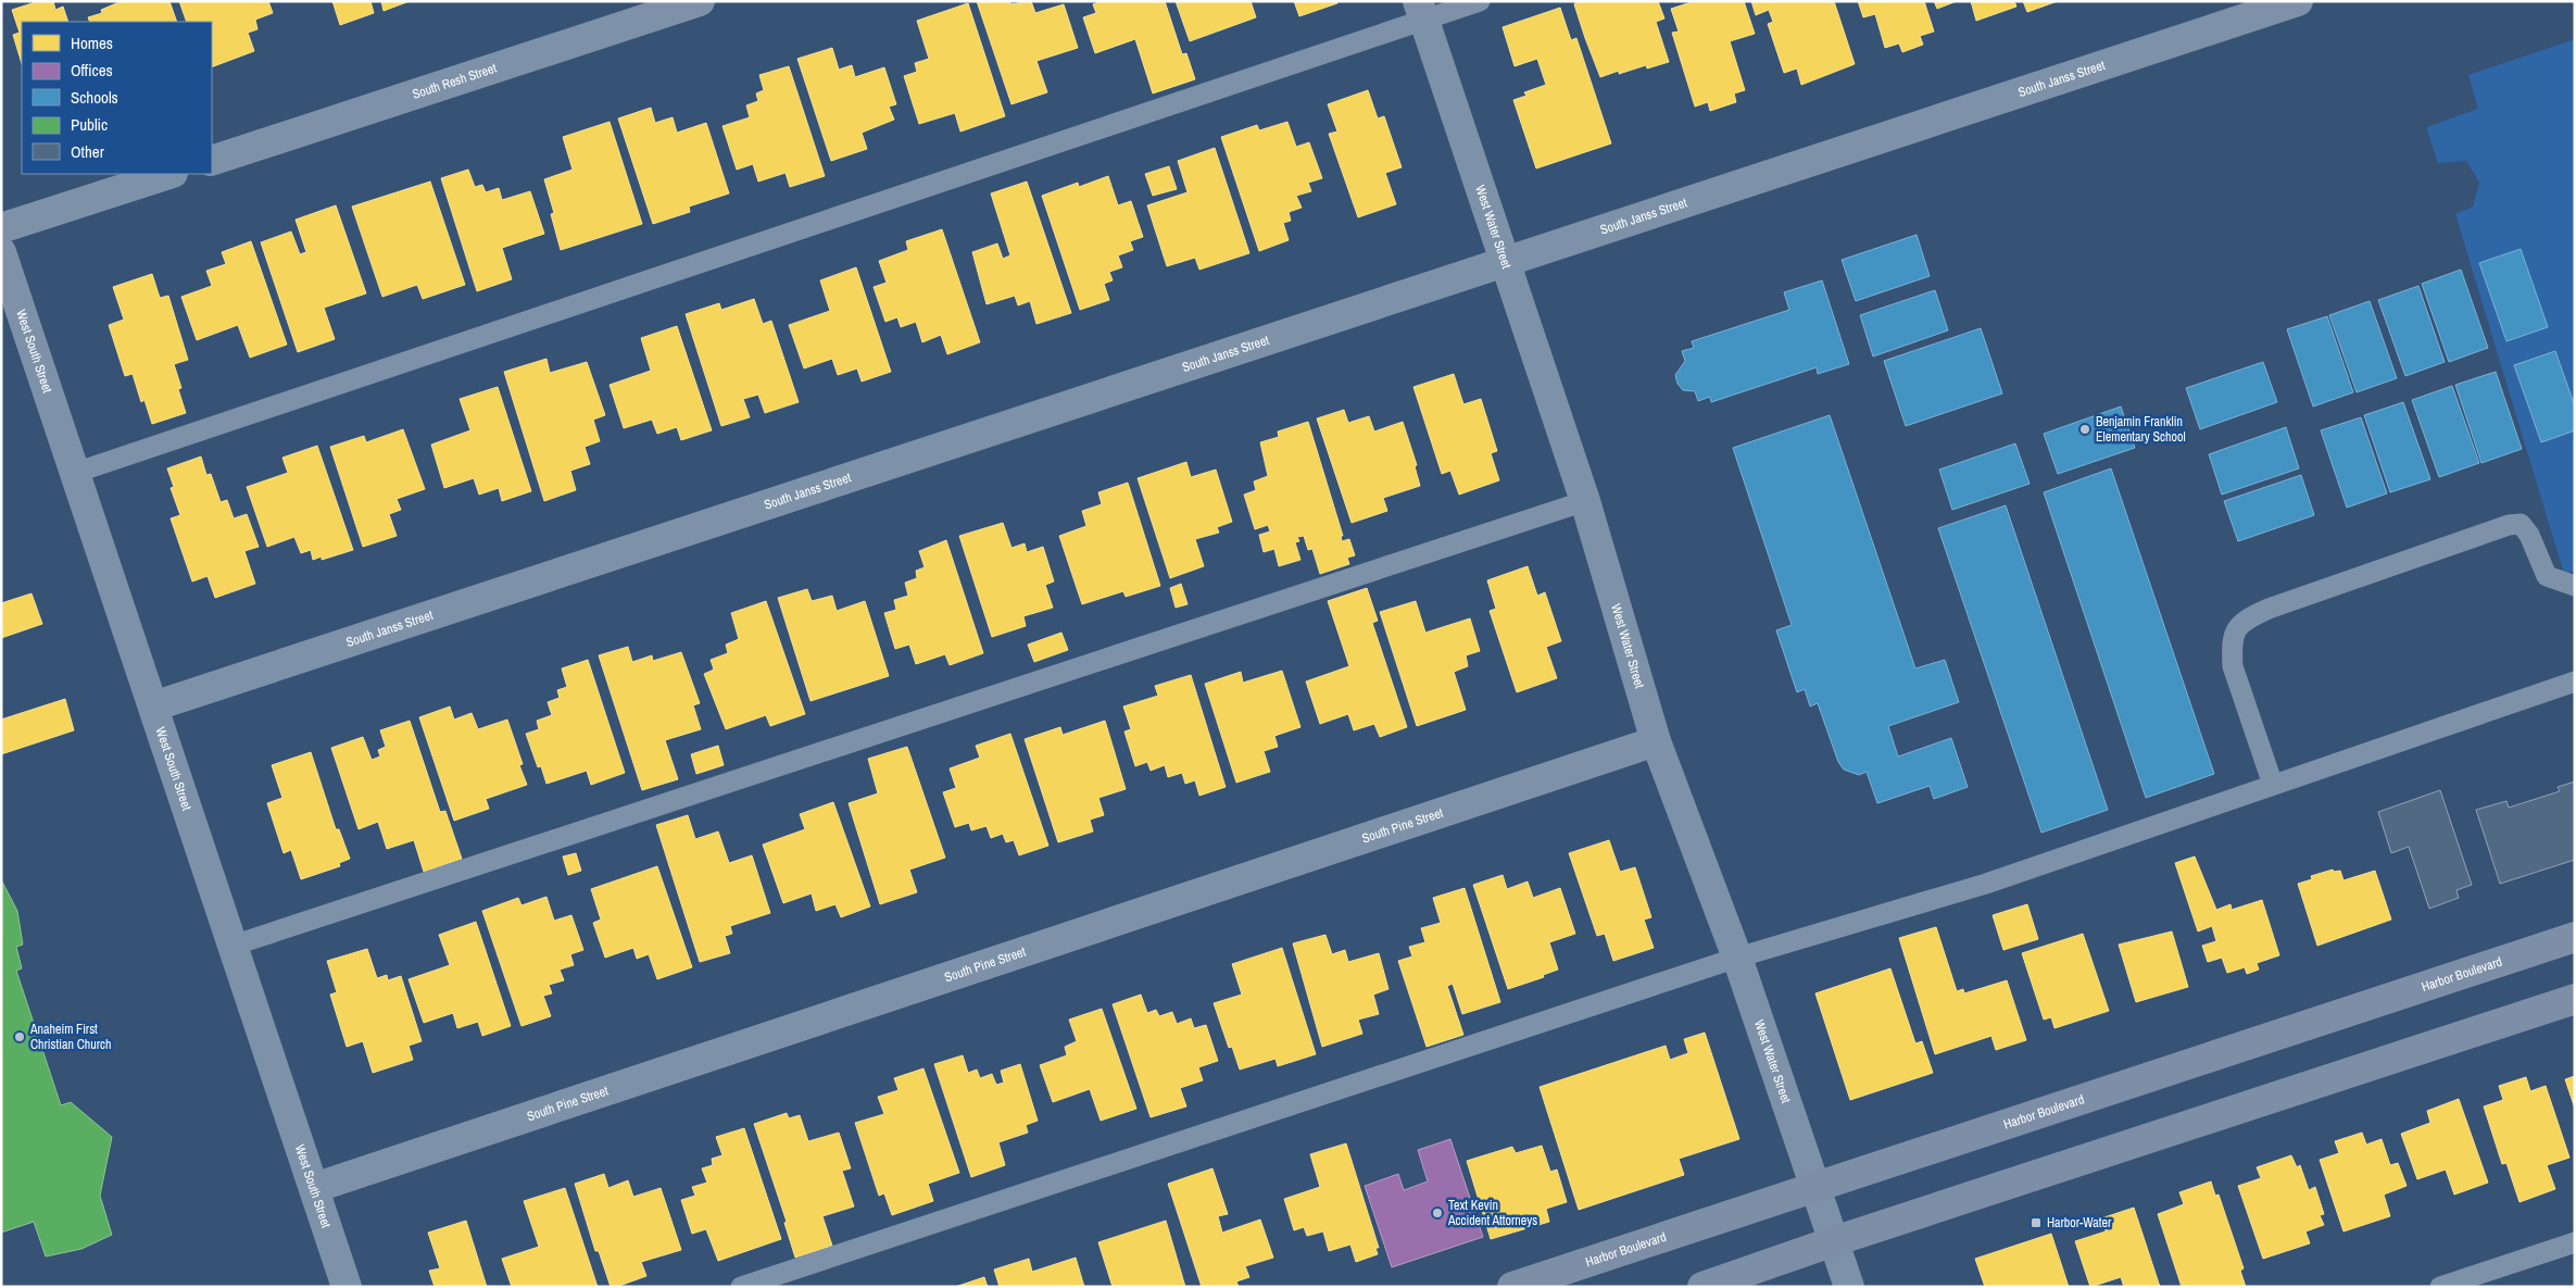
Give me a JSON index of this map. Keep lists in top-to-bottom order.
{
  "streets": {
    "main road": ["Harbor Boulevard"],
    "street": [
      "South Janss Street",
      "South Resh Street",
      "West Water Street",
      "West South Street",
      "South Pine Street"
    ]
  },
  "crossings": [
    ["South Janss Street", "West Water Street"],
    ["South Janss Street", "West South Street"],
    ["West Water Street", "South Pine Street"],
    ["West Water Street", "Harbor Boulevard"],
    ["West South Street", "South Pine Street"]
  ],
  "places": {
    "other": ["Benjamin Franklin Elementary School", "Anaheim First Christian Church", "Text Kevin Accident Attorneys"],
    "transit": ["Harbor-Water"]
  },
  "legend": [
    "Homes",
    "Offices",
    "Schools",
    "Public",
    "Other"
  ]
}
